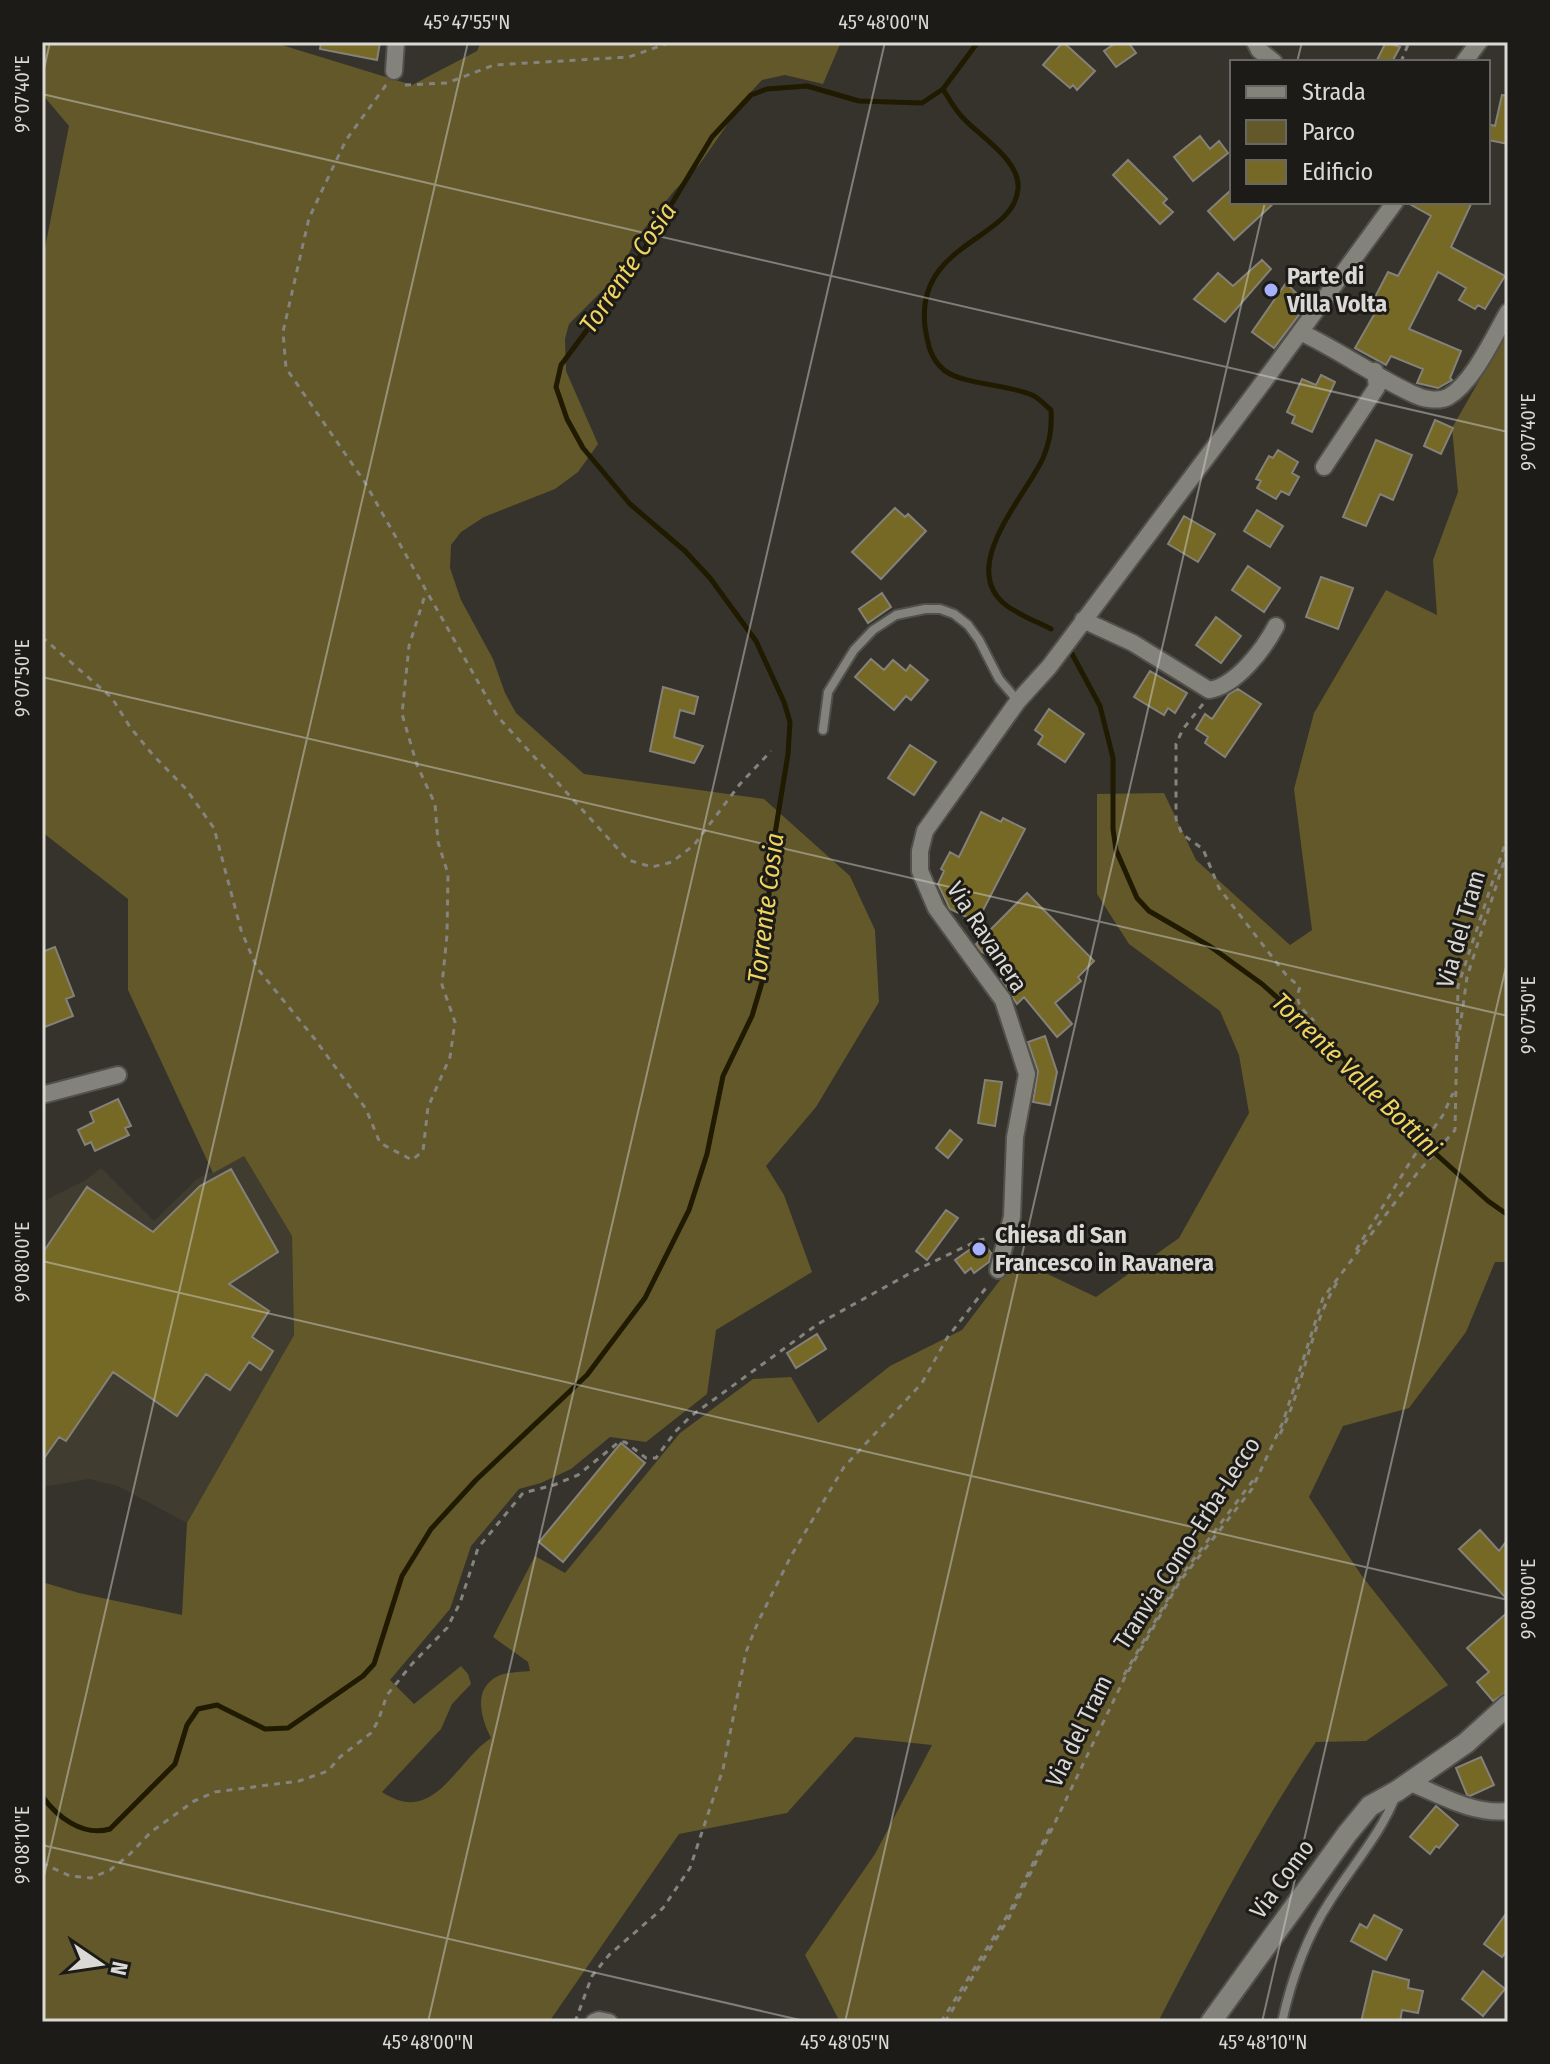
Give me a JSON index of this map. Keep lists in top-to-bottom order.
{
  "streets": {
    "street": ["Via Ravanera", "Via Como"],
    "path": ["Via del Tram", "Tranvia Como-Erba-Lecco"]
  },
  "crossings": [
    ["Via del Tram", "Tranvia Como-Erba-Lecco"]
  ],
  "water": ["Torrente Cosia", "Torrente Valle Bottini"],
  "places": ["Parte di Villa Volta", "Chiesa di San Francesco in Ravanera"],
  "legend": ["Strada", "Parco", "Edificio"],
  "north": "right",
  "coordinates": [
    "45°47'55\"N",
    "45°48'00\"N",
    "9°07'40\"E",
    "9°07'50\"E",
    "9°08'00\"E",
    "9°08'10\"E",
    "45°48'05\"N",
    "45°48'10\"N"
  ]
}
